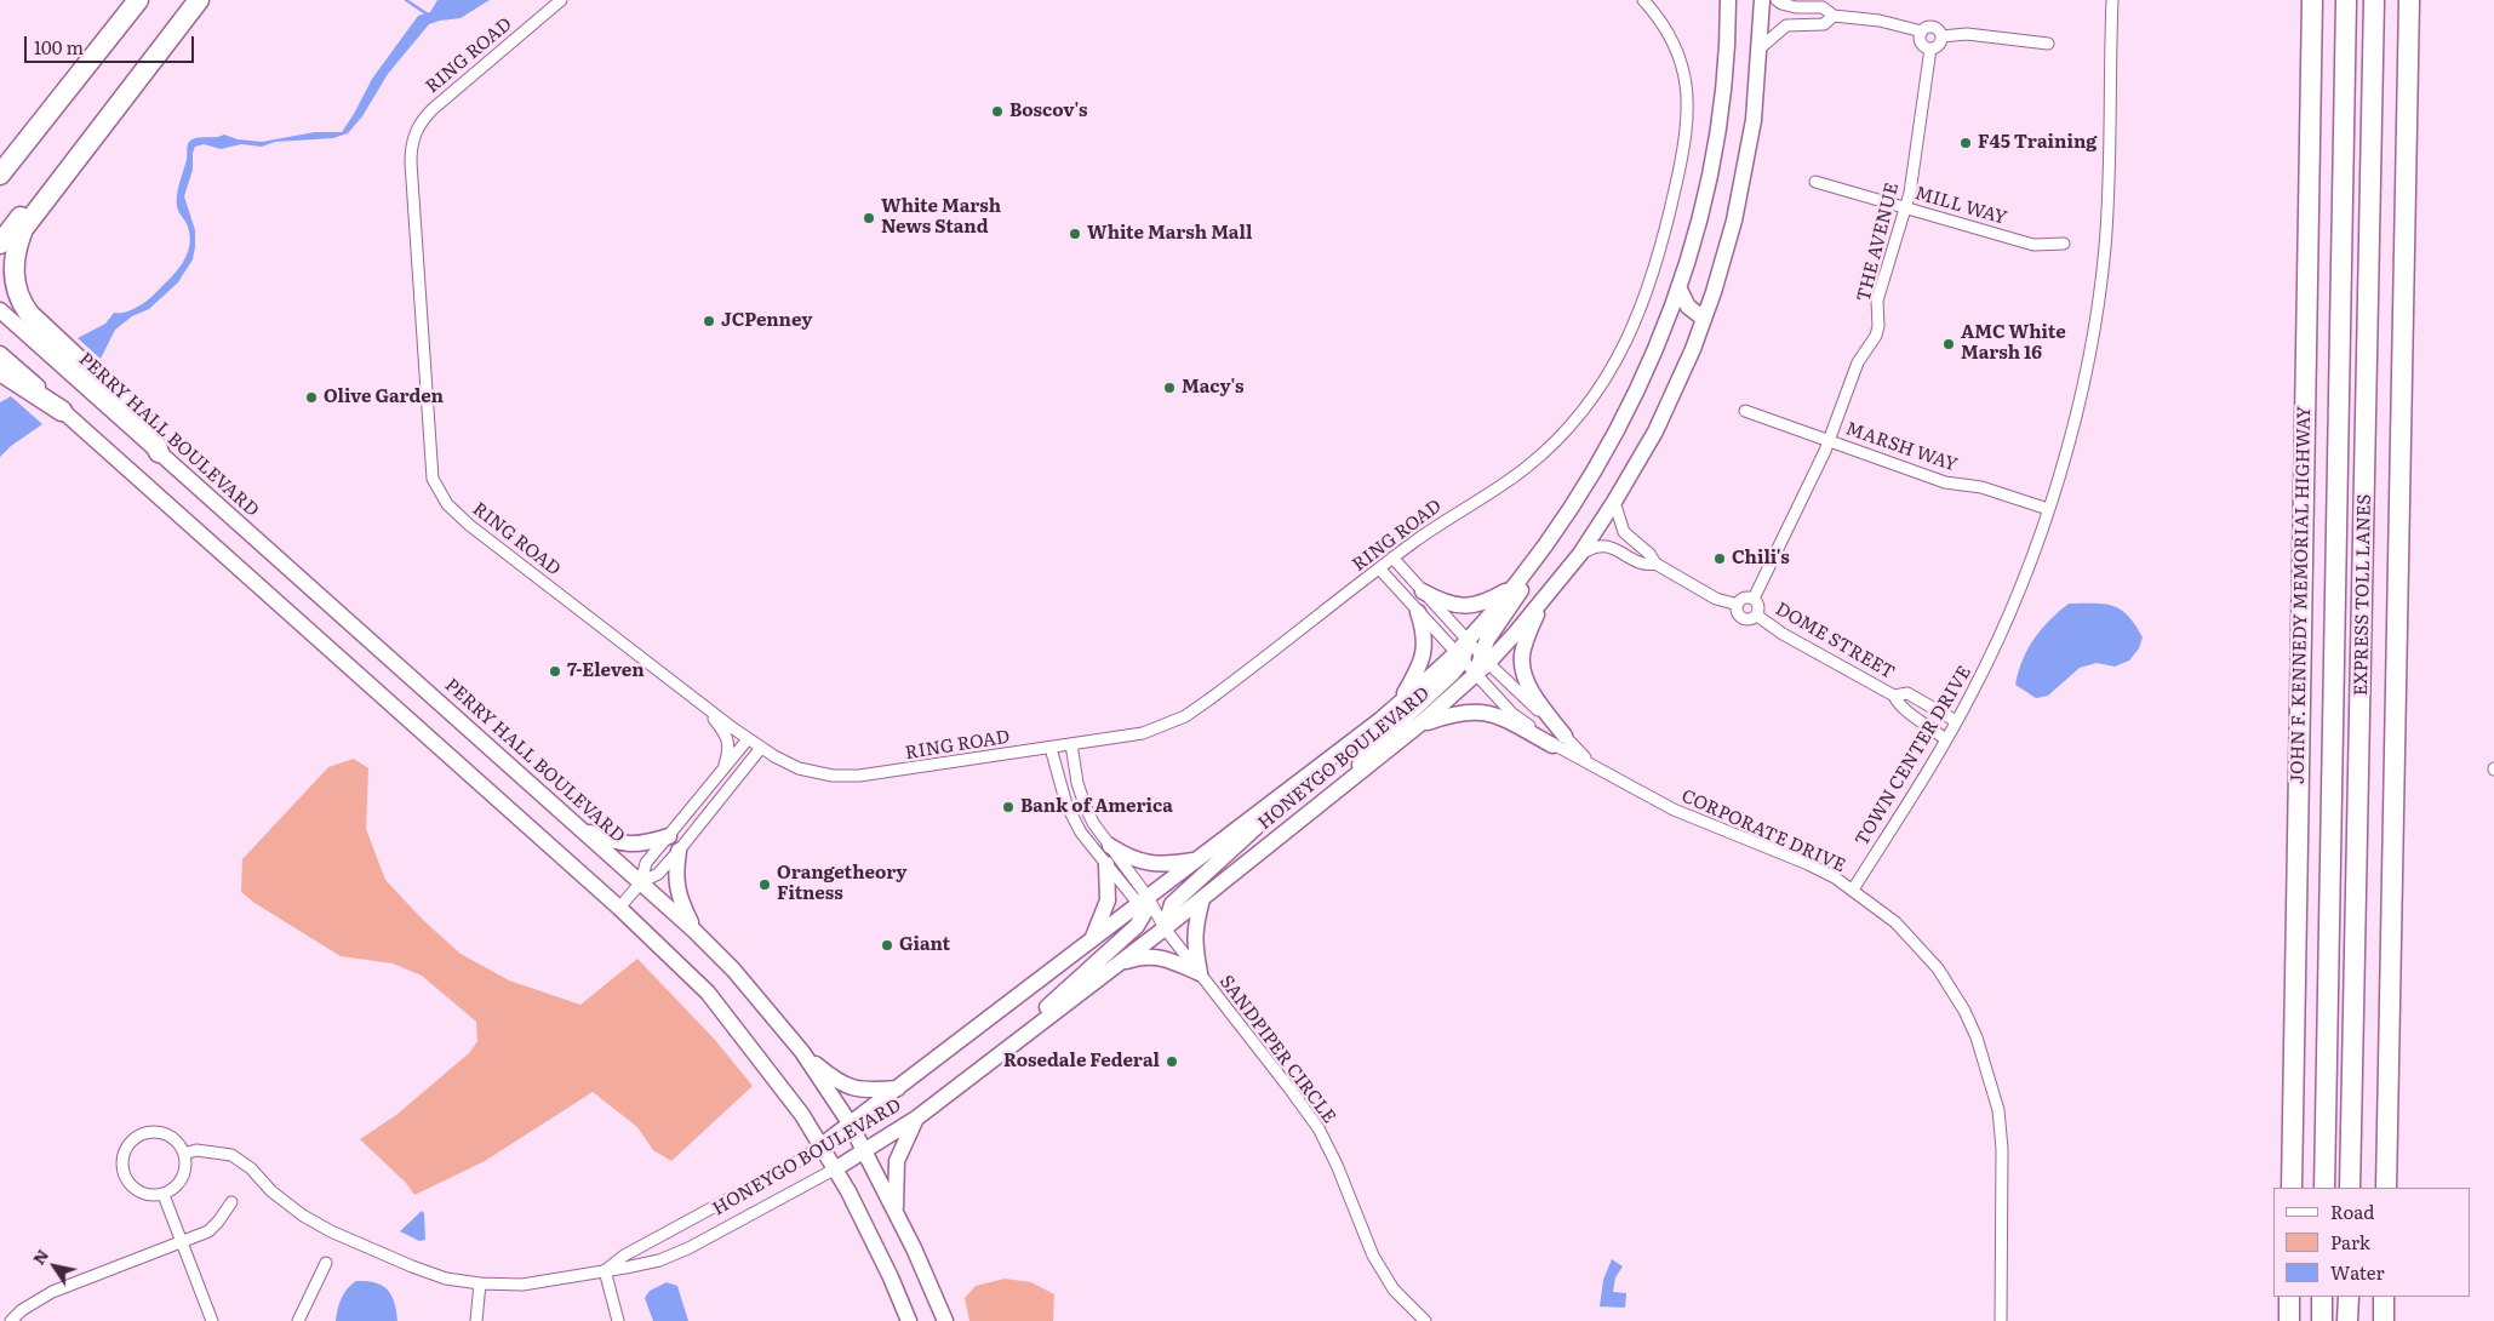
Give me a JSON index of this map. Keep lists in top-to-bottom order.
{
  "streets": {
    "highway": ["JOHN F. KENNEDY MEMORIAL HIGHWAY", "EXPRESS TOLL LANES"],
    "main road": ["PERRY HALL BOULEVARD", "HONEYGO BOULEVARD"],
    "street": [
      "RING ROAD",
      "MILL WAY",
      "THE AVENUE",
      "MARSH WAY",
      "DOME STREET",
      "TOWN CENTER DRIVE",
      "CORPORATE DRIVE",
      "SANDPIPER CIRCLE"
    ]
  },
  "crossings": [
    ["MILL WAY", "THE AVENUE"],
    ["THE AVENUE", "MARSH WAY"],
    ["THE AVENUE", "DOME STREET"],
    ["PERRY HALL BOULEVARD", "HONEYGO BOULEVARD"],
    ["MARSH WAY", "TOWN CENTER DRIVE"],
    ["DOME STREET", "TOWN CENTER DRIVE"],
    ["TOWN CENTER DRIVE", "CORPORATE DRIVE"],
    ["HONEYGO BOULEVARD", "CORPORATE DRIVE"],
    ["HONEYGO BOULEVARD", "SANDPIPER CIRCLE"]
  ],
  "places": [
    "Boscov's",
    "F45 Training",
    "White Marsh News Stand",
    "White Marsh Mall",
    "JCPenney",
    "AMC White Marsh 16",
    "Macy's",
    "Olive Garden",
    "Chili's",
    "7-Eleven",
    "Bank of America",
    "Orangetheory Fitness",
    "Giant",
    "Rosedale Federal"
  ],
  "legend": ["Road", "Park", "Water"],
  "scale_bar": "100 m",
  "north": "top left"
}
